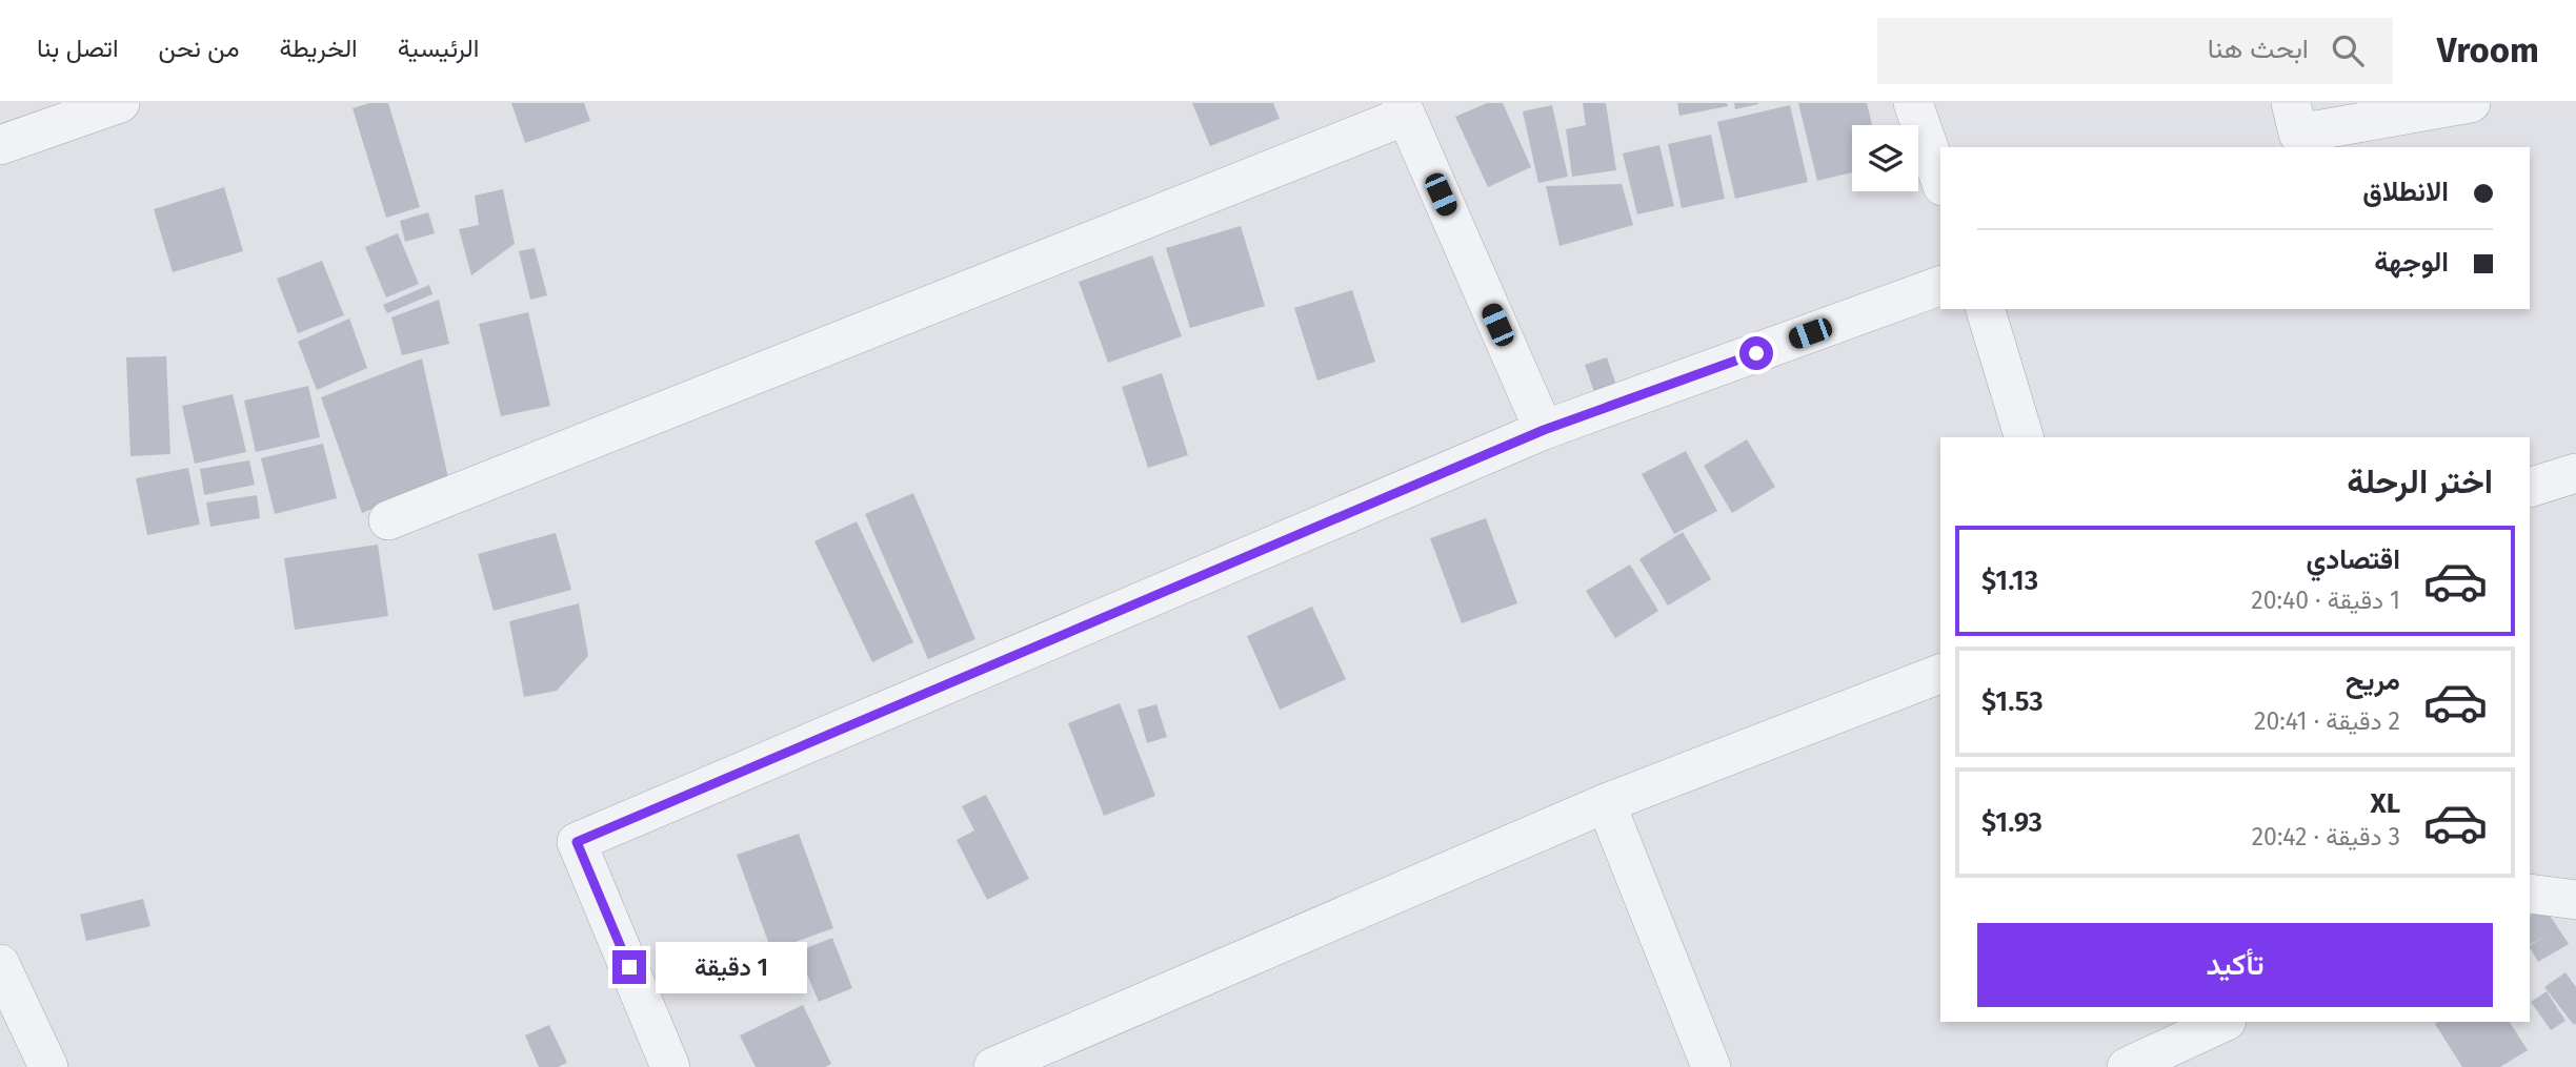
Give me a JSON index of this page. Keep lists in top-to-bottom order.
{
  "page": {
    "header": "Vroom",
    "search": "ابحث هنا",
    "nav": [
      "الرئيسية",
      "الخريطة",
      "من نحن",
      "اتصل بنا"
    ],
    "banner": ["الانطلاق", "الوجهة"],
    "heading": "اختر الرحلة",
    "list": [
      {
        "name": "اقتصادي",
        "note": "1 دقيقة · 20:40",
        "value": "$1.13"
      },
      {
        "name": "مريح",
        "note": "2 دقيقة · 20:41",
        "value": "$1.53"
      },
      {
        "name": "XL",
        "note": "3 دقيقة · 20:42",
        "value": "$1.93"
      }
    ],
    "buttons": "تأكيد",
    "bubble": "1 دقيقة"
  }
}
